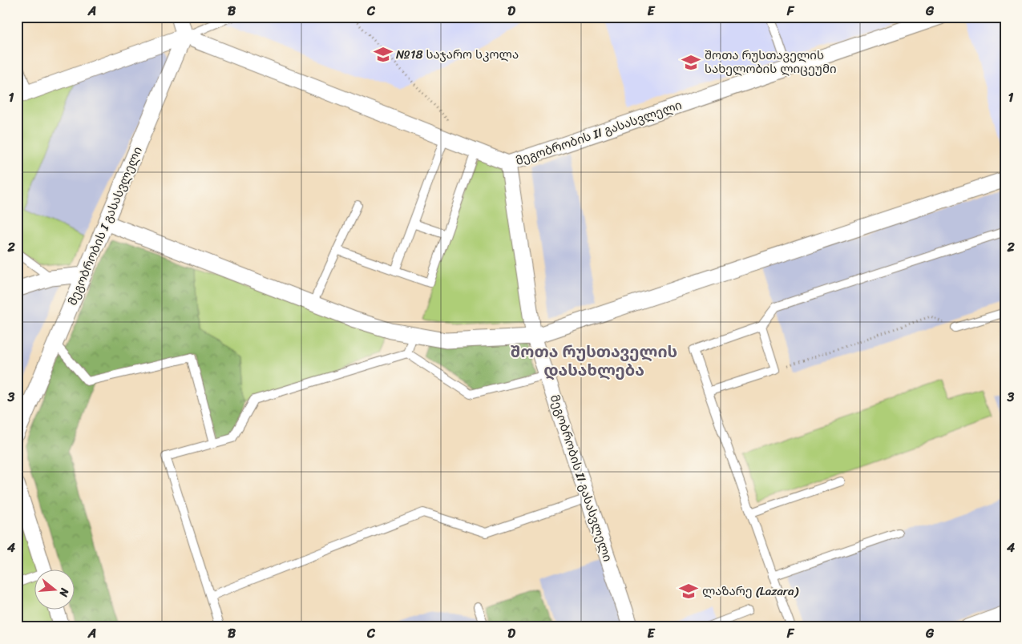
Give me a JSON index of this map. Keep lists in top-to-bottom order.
{
  "streets": {
    "street": ["მეგობრობის II გასასვლელი", "მეგობრობის I გასასვლელი"]
  },
  "districts": ["შოთა რუსთაველის დასახლება"],
  "places": {
    "school or university": ["№18 საჯარო სკოლა", "შოთა რუსთაველის სახელობის ლიცეუმი", "ლაზარე (Lazara)"]
  },
  "north": "right",
  "grid": {
    "columns": [
      "A",
      "B",
      "C",
      "D",
      "E",
      "F",
      "G"
    ],
    "rows": [
      "1",
      "2",
      "3",
      "4"
    ]
  }
}
